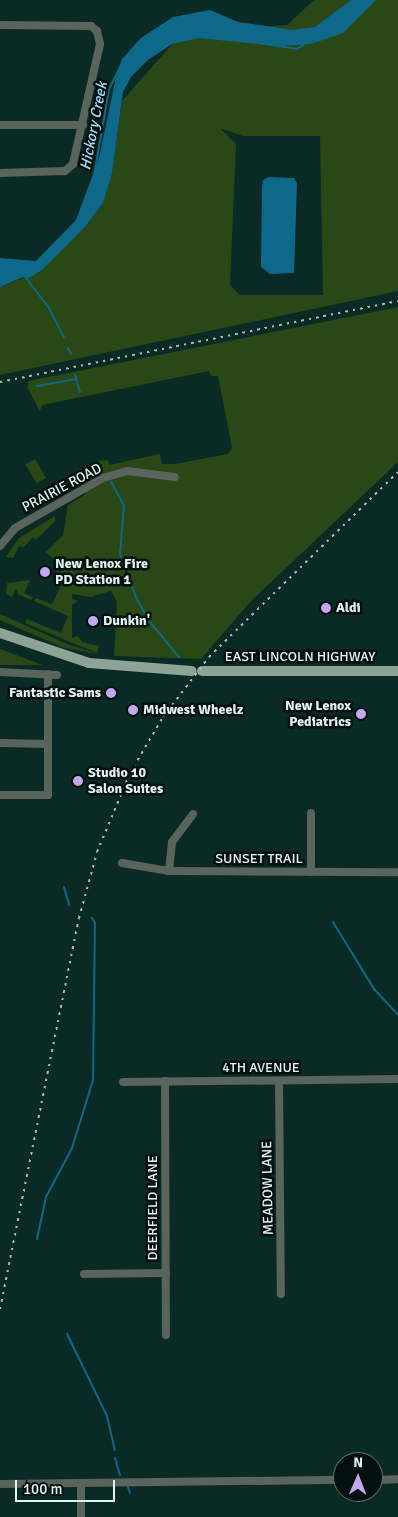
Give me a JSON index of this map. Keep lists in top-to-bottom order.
{
  "streets": {
    "main road": ["EAST LINCOLN HIGHWAY"],
    "street": [
      "PRAIRIE ROAD",
      "SUNSET TRAIL",
      "4TH AVENUE",
      "MEADOW LANE",
      "DEERFIELD LANE"
    ]
  },
  "crossings": [
    ["4TH AVENUE", "MEADOW LANE"],
    ["4TH AVENUE", "DEERFIELD LANE"]
  ],
  "water": ["Hickory Creek"],
  "places": [
    "New Lenox Fire PD Station 1",
    "Aldi",
    "Dunkin'",
    "Fantastic Sams",
    "Midwest Wheelz",
    "New Lenox Pediatrics",
    "Studio 10 Salon Suites"
  ],
  "scale_bar": "100 m",
  "north": "top"
}
